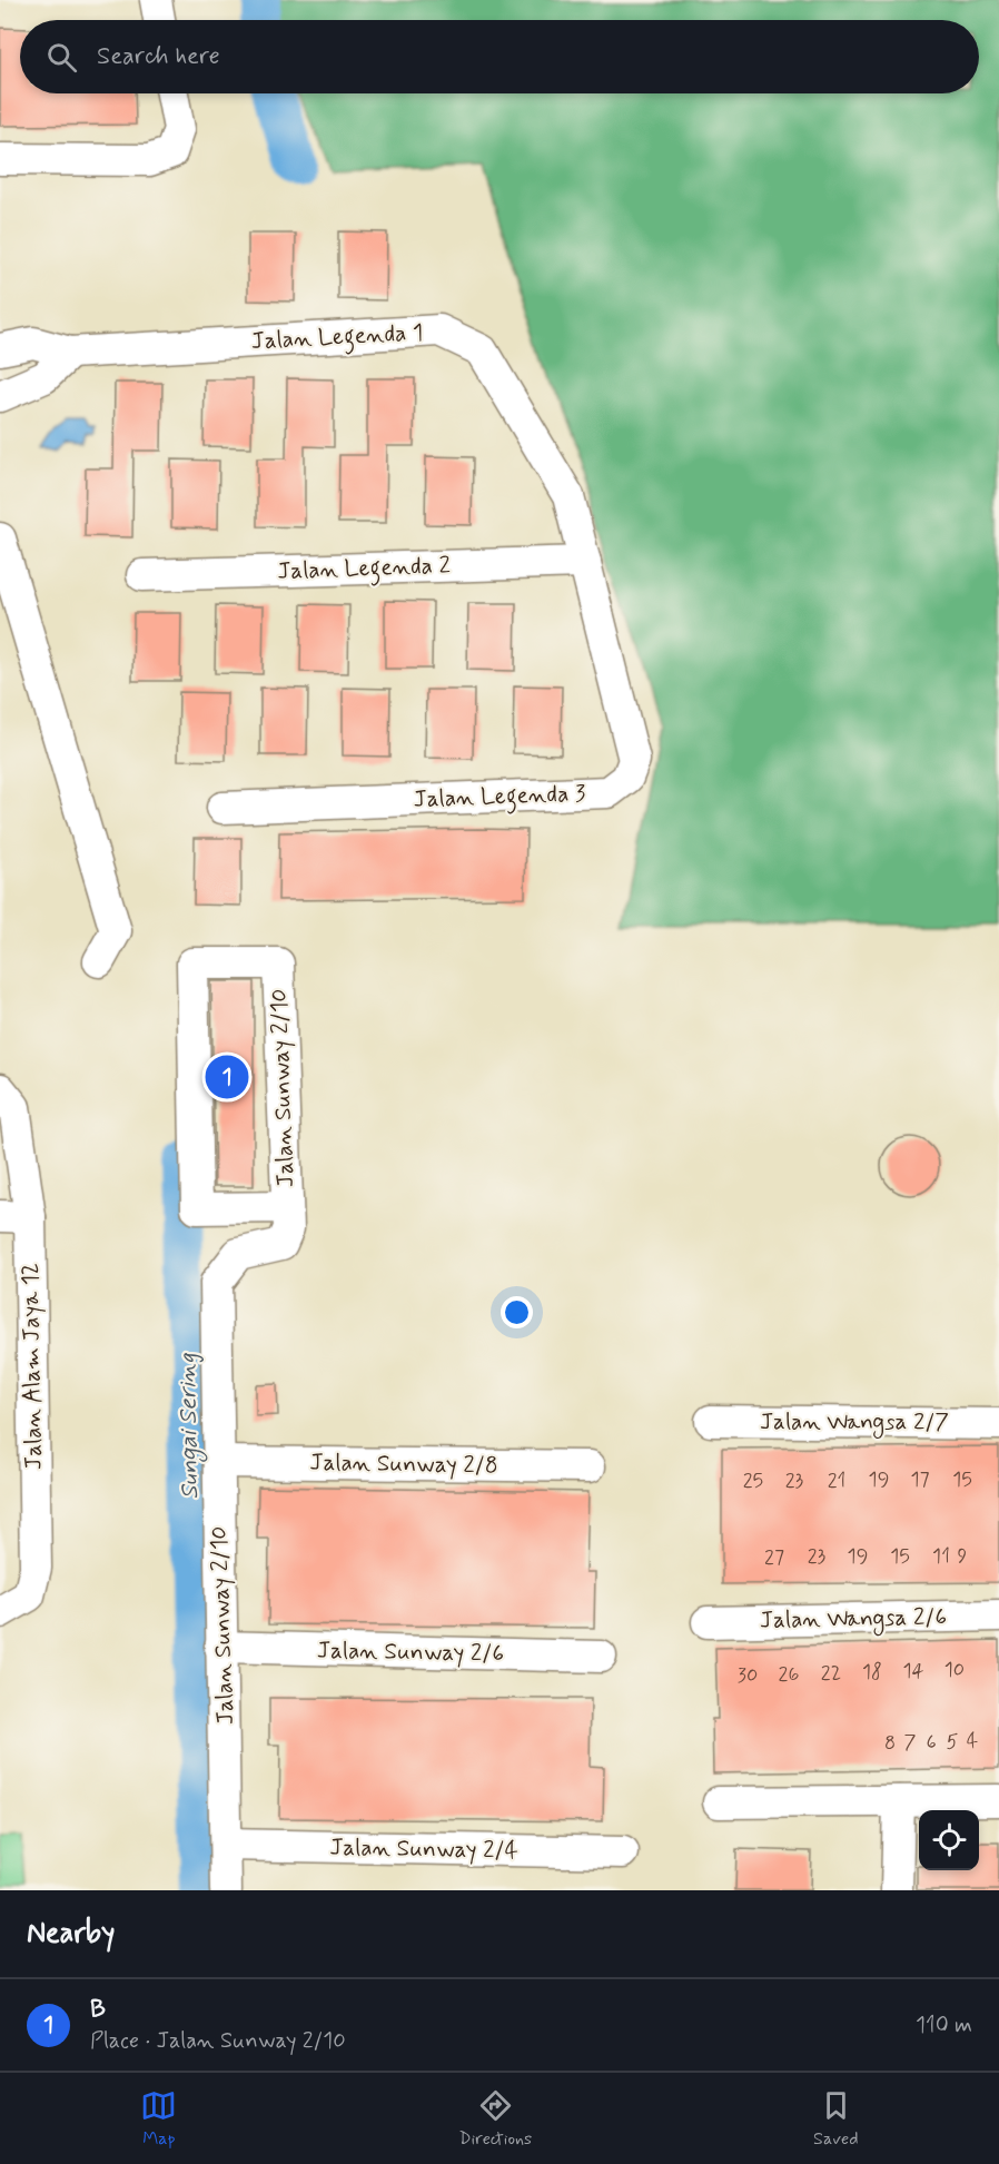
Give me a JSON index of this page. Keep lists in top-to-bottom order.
{
  "streets": {
    "street": [
      "Jalan Legenda 1",
      "Jalan Legenda 2",
      "Jalan Legenda 3",
      "Jalan Sunway 2/10",
      "Jalan Alam Jaya 12",
      "Jalan Wangsa 2/7",
      "Jalan Sunway 2/8",
      "Jalan Wangsa 2/6",
      "Jalan Sunway 2/6",
      "Jalan Sunway 2/4"
    ]
  },
  "crossings": [
    ["Jalan Legenda 1", "Jalan Legenda 2"],
    ["Jalan Legenda 1", "Jalan Legenda 3"],
    ["Jalan Legenda 2", "Jalan Legenda 3"],
    ["Jalan Sunway 2/10", "Jalan Sunway 2/8"],
    ["Jalan Sunway 2/10", "Jalan Sunway 2/6"],
    ["Jalan Sunway 2/10", "Jalan Sunway 2/4"]
  ],
  "water": ["Sungai Sering"],
  "house_numbers": [
    "19",
    "17",
    "15",
    "25",
    "23",
    "21",
    "23",
    "19",
    "15",
    "11",
    "9",
    "27",
    "10",
    "14",
    "18",
    "22",
    "26",
    "30",
    "4",
    "7",
    "6",
    "5",
    "8"
  ],
  "page": {
    "search": "Search here",
    "pins": "1",
    "heading": "Nearby",
    "list": [
      {
        "mark": "1",
        "name": "B",
        "note": "Place · Jalan Sunway 2/10",
        "value": "110 m"
      }
    ],
    "nav": ["Map", "Directions", "Saved"]
  }
}
